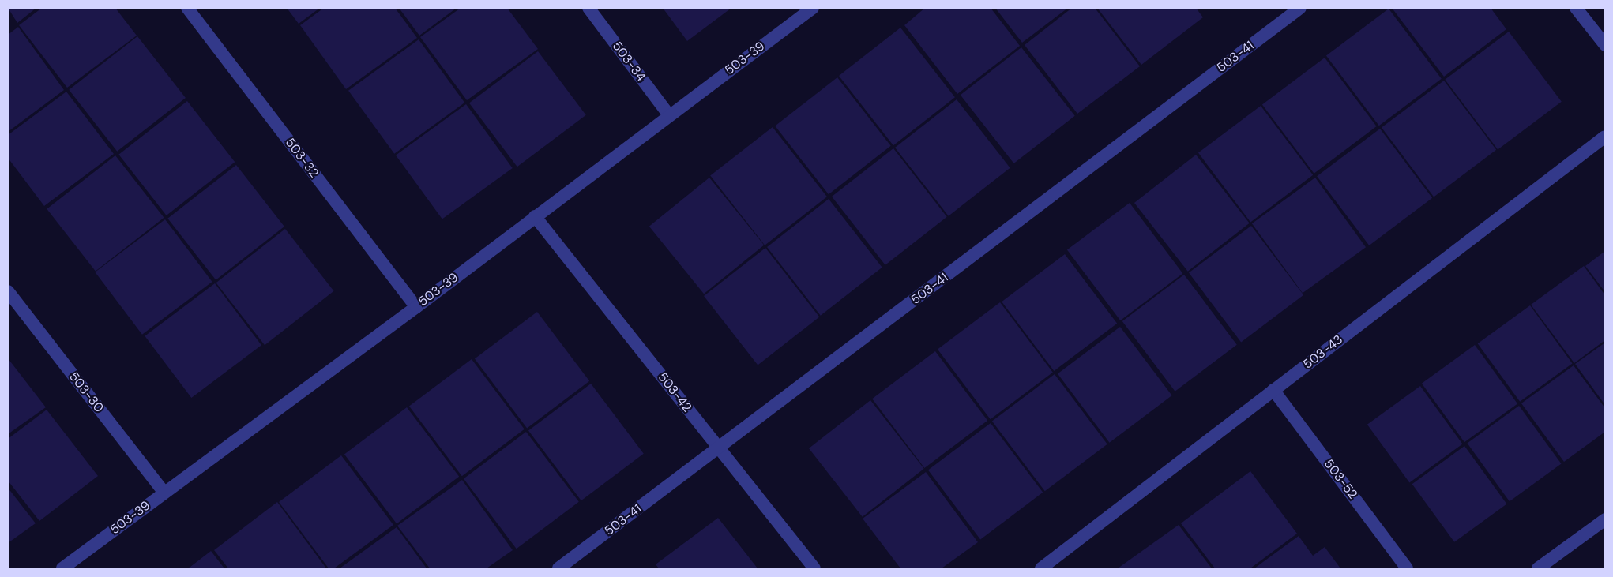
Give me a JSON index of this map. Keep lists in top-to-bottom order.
{
  "streets": {
    "street": [
      "503-41",
      "503-39",
      "503-34",
      "503-32",
      "503-43",
      "503-30",
      "503-42",
      "503-52"
    ]
  },
  "crossings": [
    ["503-41", "503-42"],
    ["503-39", "503-34"],
    ["503-39", "503-32"],
    ["503-39", "503-30"],
    ["503-39", "503-42"],
    ["503-43", "503-52"]
  ]
}
